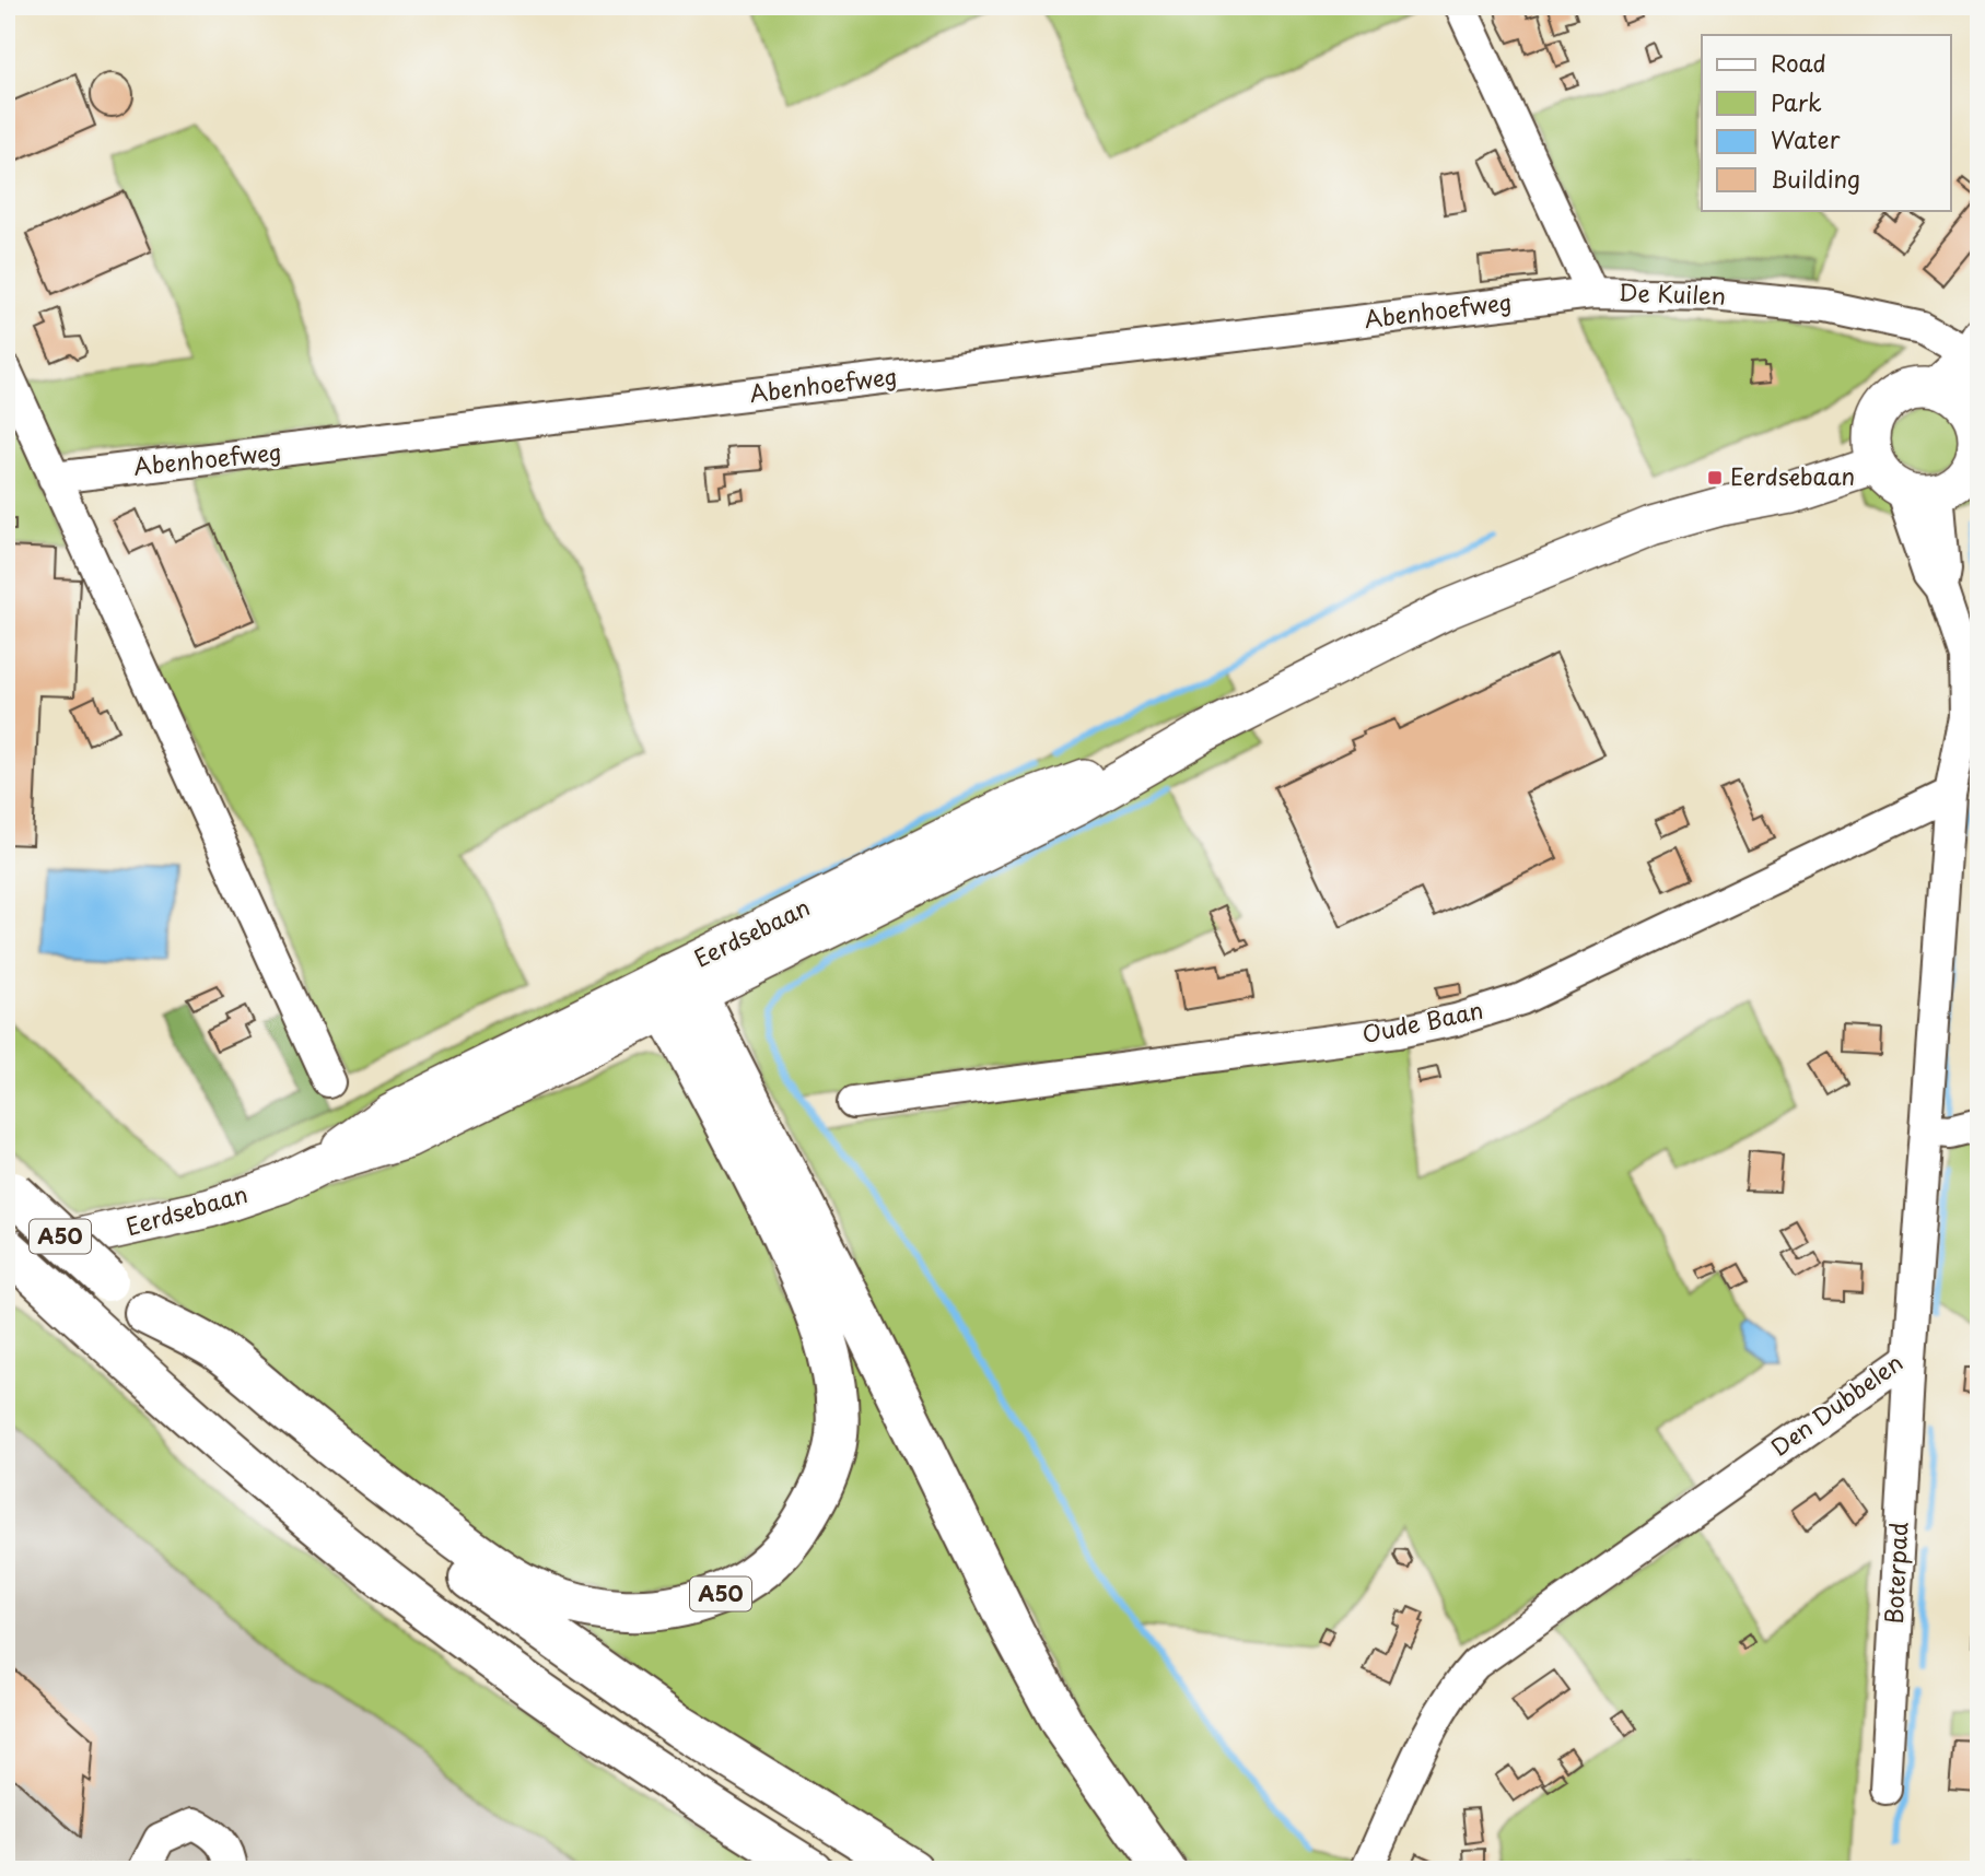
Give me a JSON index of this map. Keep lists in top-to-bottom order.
{
  "streets": {
    "highway": ["A50"],
    "main road": ["Eerdsebaan"],
    "street": [
      "De Kuilen",
      "Abenhoefweg",
      "Oude Baan",
      "Den Dubbelen",
      "Boterpad"
    ]
  },
  "crossings": [
    ["De Kuilen", "Abenhoefweg"],
    ["Eerdsebaan", "A50"],
    ["Eerdsebaan", "Den Dubbelen"],
    ["Oude Baan", "Den Dubbelen"],
    ["Den Dubbelen", "Boterpad"]
  ],
  "places": {
    "transit": ["Eerdsebaan"]
  },
  "legend": [
    "Road",
    "Park",
    "Water",
    "Building"
  ]
}
